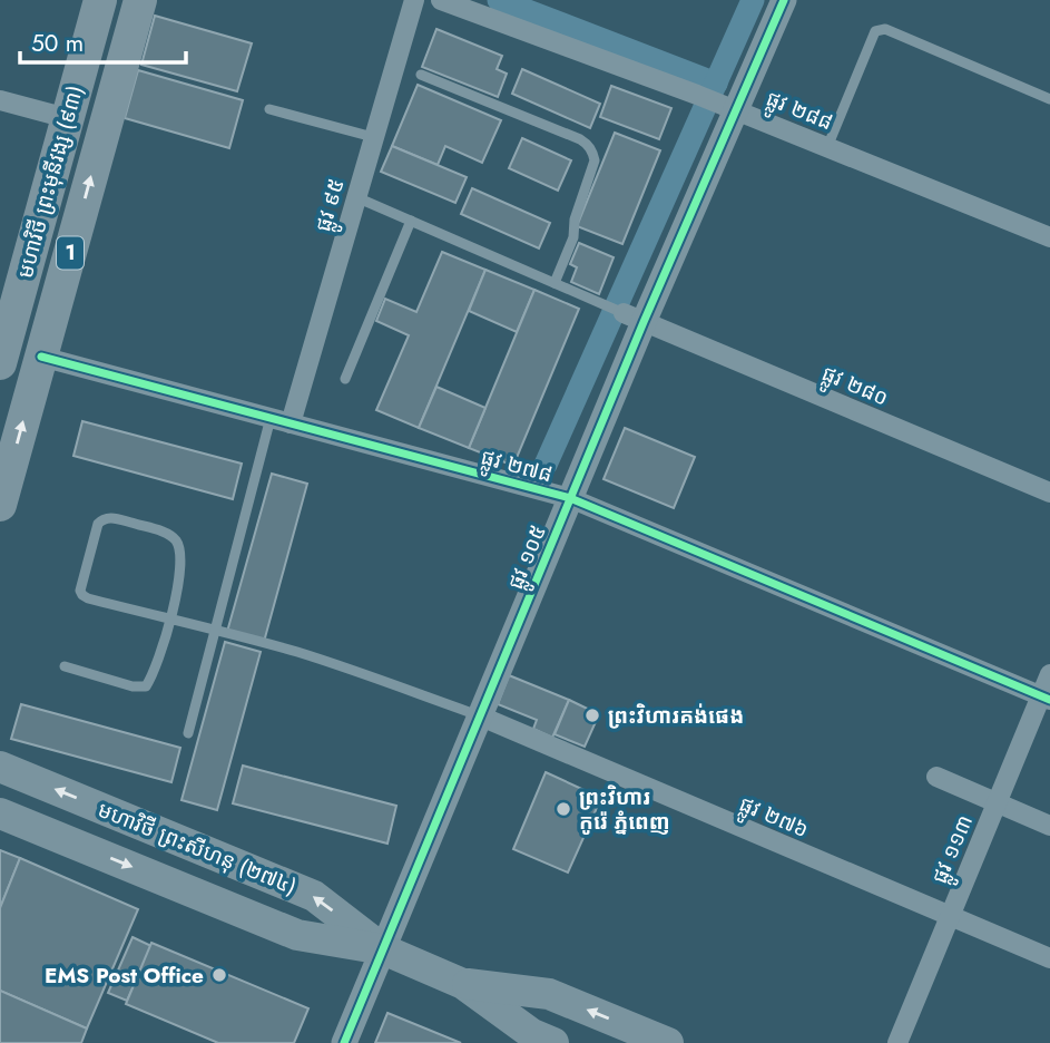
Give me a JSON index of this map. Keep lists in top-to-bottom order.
{
  "streets": {
    "highway": ["មហាវិថី ព្រះមុនីវង្ស (៩៣)", "1"],
    "main road": ["មហាវិថី ព្រះសីហនុ (២៧៤)"],
    "street": [
      "ផ្លូវ ២៨៨",
      "ផ្លូវ ៩៥",
      "ផ្លូវ ២៨០",
      "ផ្លូវ ២៧៨",
      "ផ្លូវ ១០៥",
      "ផ្លូវ ២៧៦",
      "ផ្លូវ ១១៣"
    ]
  },
  "crossings": [
    ["ផ្លូវ ២៨៨", "ផ្លូវ ១០៥"],
    ["មហាវិថី ព្រះមុនីវង្ស (៩៣)", "ផ្លូវ ២៧៨"],
    ["ផ្លូវ ៩៥", "ផ្លូវ ២៧៨"],
    ["ផ្លូវ ២៨០", "ផ្លូវ ១០៥"],
    ["ផ្លូវ ២៧៨", "ផ្លូវ ១០៥"],
    ["ផ្លូវ ២៧៨", "ផ្លូវ ១១៣"],
    ["ផ្លូវ ១០៥", "ផ្លូវ ២៧៦"],
    ["ផ្លូវ ១០៥", "មហាវិថី ព្រះសីហនុ (២៧៤)"],
    ["ផ្លូវ ២៧៦", "ផ្លូវ ១១៣"]
  ],
  "places": ["ព្រះវិហារគង់ផេង", "ព្រះវិហារ កូរ៉េ ភ្នំពេញ", "EMS Post Office"],
  "scale_bar": "50 m"
}
